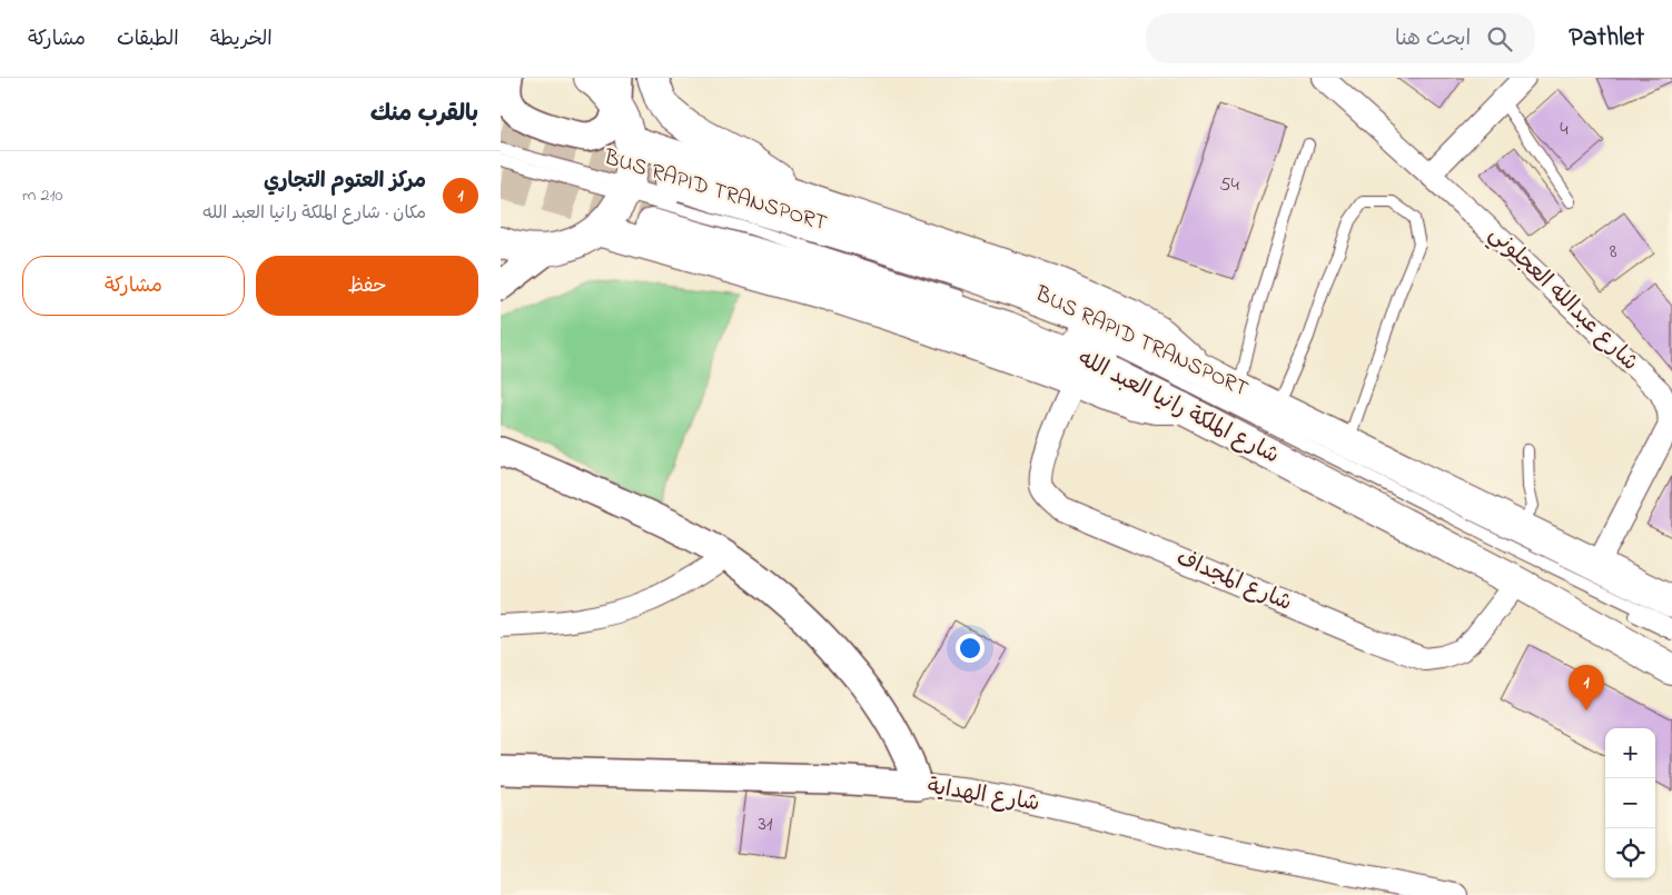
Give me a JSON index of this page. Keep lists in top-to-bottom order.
{
  "streets": {
    "main road": ["شارع الملكة رانيا العبد الله"],
    "street": ["شارع عبدالله العجلوني", "شارع المجداف", "شارع الهداية"],
    "lane": ["BUS RAPID TRANSPORT"]
  },
  "crossings": [
    ["شارع عبدالله العجلوني", "شارع الملكة رانيا العبد الله"],
    ["شارع الملكة رانيا العبد الله", "شارع المجداف"]
  ],
  "house_numbers": [
    "4",
    "54",
    "8",
    "31"
  ],
  "page": {
    "header": "Pathlet",
    "search": "ابحث هنا",
    "nav": ["الخريطة", "الطبقات", "مشاركة"],
    "heading": "بالقرب منك",
    "list": [
      {
        "mark": "1",
        "name": "مركز العتوم التجاري",
        "note": "مكان · شارع الملكة رانيا العبد الله",
        "value": "210 m"
      }
    ],
    "buttons": ["حفظ", "مشاركة"],
    "pins": "1",
    "map_buttons": ["+", "−"]
  }
}
